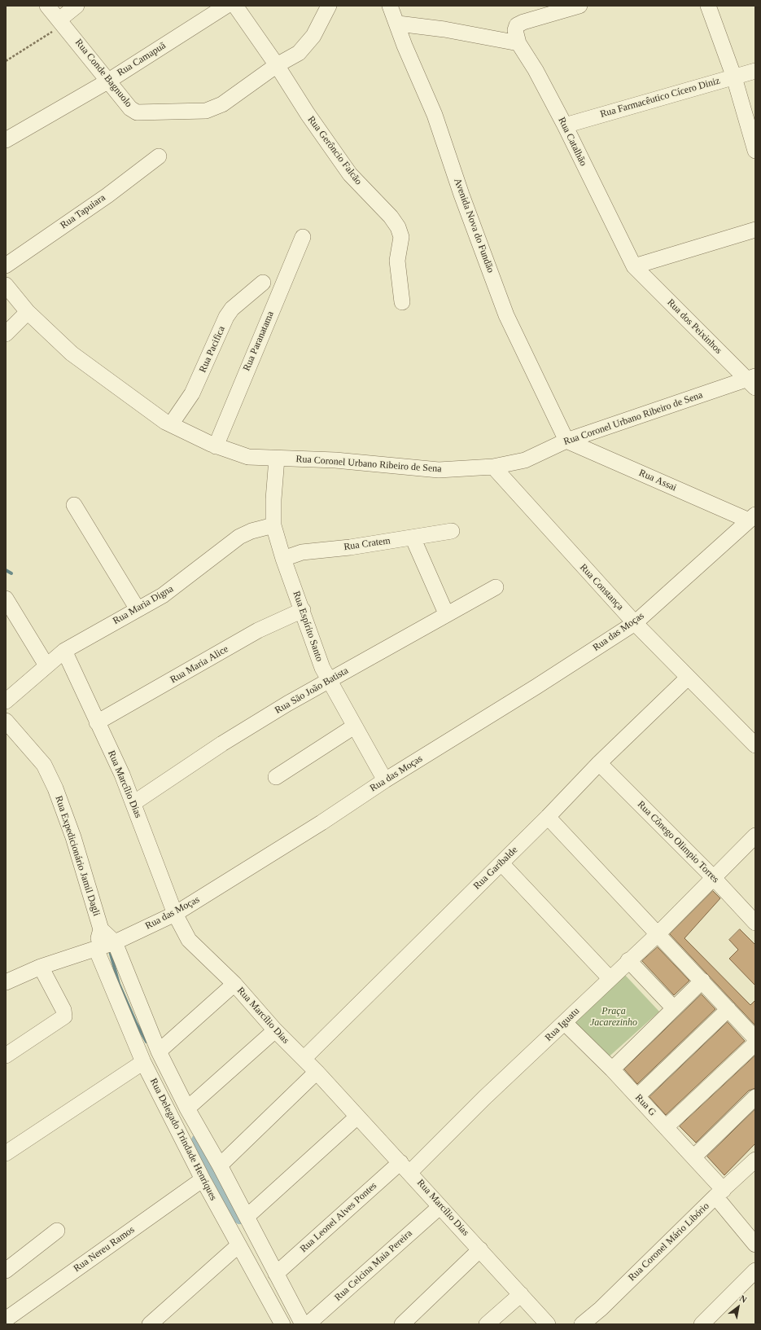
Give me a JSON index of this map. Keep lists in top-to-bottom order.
{
  "streets": {
    "street": [
      "Rua Camapuã",
      "Rua Conde Bagnuolo",
      "Rua Farmacêutico Cícero Diniz",
      "Rua Catalhão",
      "Rua Gerôncio Falcão",
      "Rua Tapuiara",
      "Avenida Nova do Fundão",
      "Rua dos Peixinhos",
      "Rua Paranatama",
      "Rua Pacifica",
      "Rua Coronel Urbano Ribeiro de Sena",
      "Rua Assai",
      "Rua Cratem",
      "Rua Constança",
      "Rua Maria Digna",
      "Rua Espírito Santo",
      "Rua das Moças",
      "Rua Maria Alice",
      "Rua São João Batista",
      "Rua Marcílio Dias",
      "Rua Cônego Olimpio Torres",
      "Rua Expedicionário Jamil Dagli",
      "Rua Garibalde",
      "Rua Iguatu",
      "Rua G",
      "Rua Delegado Trindade Henriques",
      "Rua Leonel Alves Pontes",
      "Rua Coronel Mário Libório",
      "Rua Nereu Ramos",
      "Rua Celcina Maia Pereira"
    ]
  },
  "crossings": [
    ["Rua Camapuã", "Rua Conde Bagnuolo"],
    ["Rua Conde Bagnuolo", "Rua Gerôncio Falcão"],
    ["Rua Farmacêutico Cícero Diniz", "Rua Catalhão"],
    ["Rua Catalhão", "Rua dos Peixinhos"],
    ["Avenida Nova do Fundão", "Rua Coronel Urbano Ribeiro de Sena"],
    ["Avenida Nova do Fundão", "Rua Assai"],
    ["Rua dos Peixinhos", "Rua Coronel Urbano Ribeiro de Sena"],
    ["Rua Paranatama", "Rua Coronel Urbano Ribeiro de Sena"],
    ["Rua Pacifica", "Rua Coronel Urbano Ribeiro de Sena"],
    ["Rua Coronel Urbano Ribeiro de Sena", "Rua Assai"],
    ["Rua Coronel Urbano Ribeiro de Sena", "Rua Constança"],
    ["Rua Coronel Urbano Ribeiro de Sena", "Rua Espírito Santo"],
    ["Rua Assai", "Rua das Moças"],
    ["Rua Cratem", "Rua Espírito Santo"],
    ["Rua Constança", "Rua das Moças"],
    ["Rua Constança", "Rua Garibalde"],
    ["Rua Maria Digna", "Rua Espírito Santo"],
    ["Rua Maria Digna", "Rua Marcílio Dias"],
    ["Rua Espírito Santo", "Rua das Moças"],
    ["Rua Espírito Santo", "Rua Maria Alice"],
    ["Rua Espírito Santo", "Rua São João Batista"],
    ["Rua das Moças", "Rua Marcílio Dias"],
    ["Rua das Moças", "Rua Expedicionário Jamil Dagli"],
    ["Rua das Moças", "Rua Delegado Trindade Henriques"],
    ["Rua Maria Alice", "Rua Marcílio Dias"],
    ["Rua São João Batista", "Rua Marcílio Dias"],
    ["Rua Marcílio Dias", "Rua Garibalde"],
    ["Rua Marcílio Dias", "Rua Iguatu"],
    ["Rua Marcílio Dias", "Rua Leonel Alves Pontes"],
    ["Rua Marcílio Dias", "Rua Celcina Maia Pereira"],
    ["Rua Cônego Olimpio Torres", "Rua Garibalde"],
    ["Rua Cônego Olimpio Torres", "Rua Iguatu"],
    ["Rua Expedicionário Jamil Dagli", "Rua Delegado Trindade Henriques"],
    ["Rua Iguatu", "Rua G"],
    ["Rua Iguatu", "Rua Leonel Alves Pontes"],
    ["Rua G", "Rua Coronel Mário Libório"],
    ["Rua Delegado Trindade Henriques", "Rua Leonel Alves Pontes"],
    ["Rua Delegado Trindade Henriques", "Rua Nereu Ramos"]
  ],
  "parks": ["Praça Jacarezinho"],
  "north": "top right"
}
